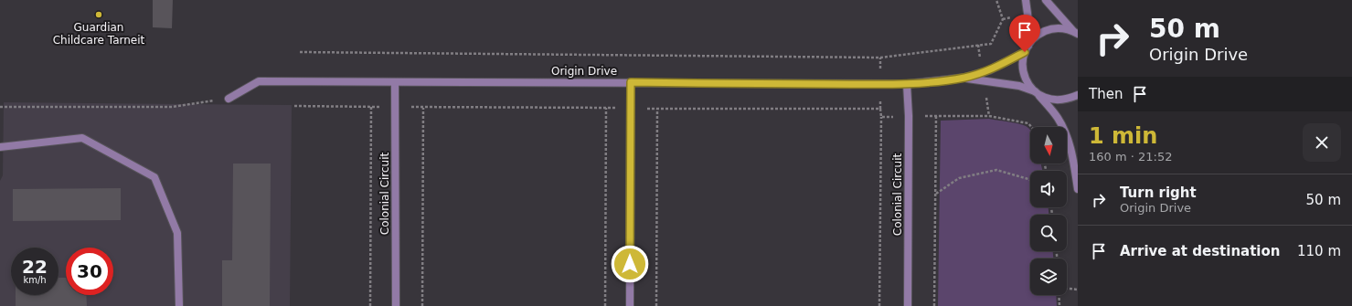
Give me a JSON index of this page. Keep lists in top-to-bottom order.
{
  "streets": {
    "street": ["Origin Drive", "Colonial Circuit"]
  },
  "crossings": [
    ["Origin Drive", "Colonial Circuit"]
  ],
  "places": ["Guardian Childcare Tarneit"],
  "north": "bottom",
  "page": {
    "turn": ["50 m", "Origin Drive"],
    "then": "Then",
    "heading": ["1 min", "160 m · 21:52"],
    "list": [
      {
        "name": "Turn right",
        "note": "Origin Drive",
        "value": "50 m"
      },
      {
        "name": "Arrive at destination",
        "value": "110 m"
      }
    ],
    "speed": "22 km/h",
    "limit": "30"
  }
}
